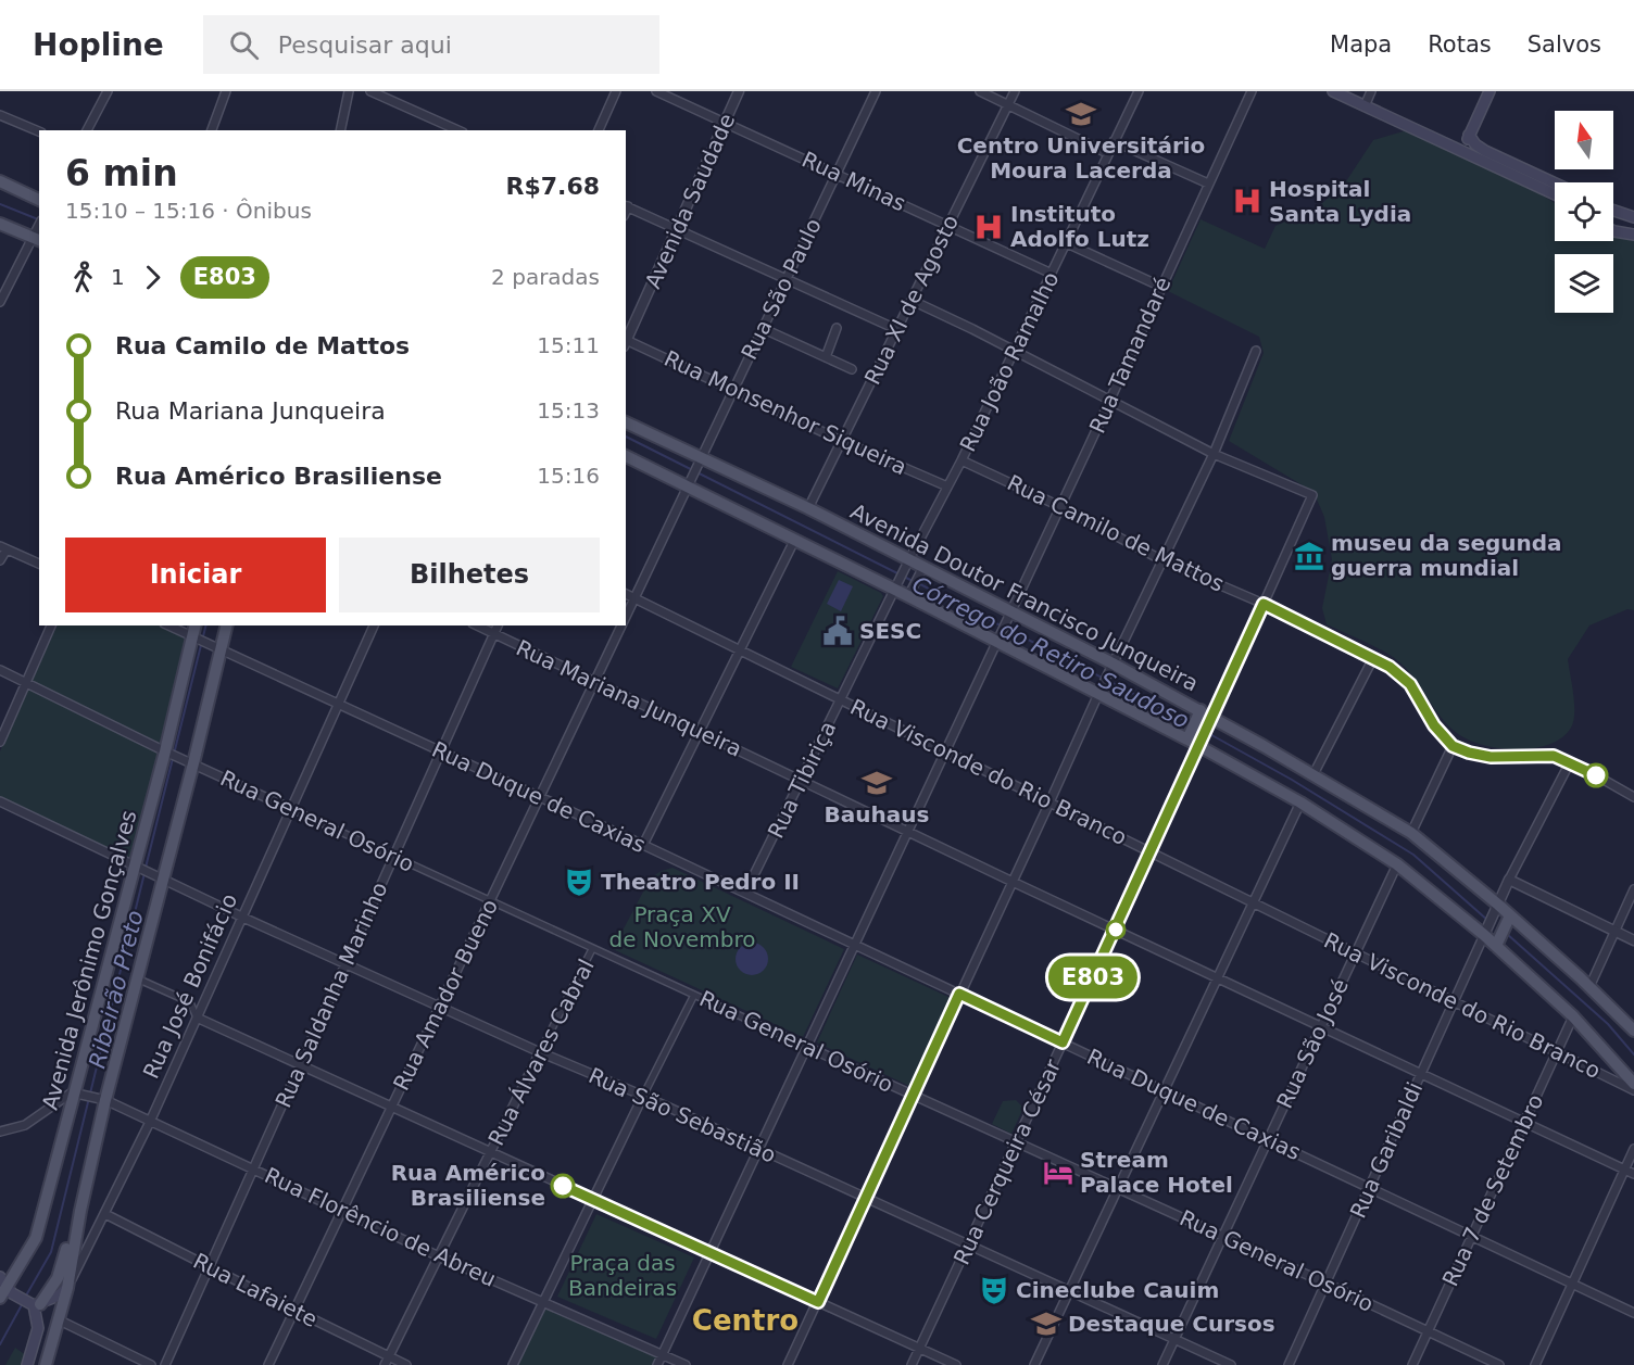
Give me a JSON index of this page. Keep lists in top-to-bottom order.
{
  "streets": {
    "main road": ["Avenida Doutor Francisco Junqueira", "Avenida Jerônimo Gonçalves", "Rua José Bonifácio"],
    "street": [
      "Rua Minas",
      "Avenida Saudade",
      "Rua São Paulo",
      "Rua XI de Agosto",
      "Rua Tamandaré",
      "Rua João Ramalho",
      "Rua Monsenhor Siqueira",
      "Rua Camilo de Mattos",
      "Rua Mariana Junqueira",
      "Rua Visconde do Rio Branco",
      "Rua Tibiriça",
      "Rua Duque de Caxias",
      "Rua General Osório",
      "Rua Saldanha Marinho",
      "Rua Amador Bueno",
      "Rua São José",
      "Rua Álvares Cabral",
      "Rua São Sebastião",
      "Rua Garibaldi",
      "Rua Cerqueira César",
      "Rua 7 de Setembro",
      "Rua Florêncio de Abreu",
      "Rua Lafaiete"
    ]
  },
  "crossings": [
    ["Rua Minas", "Avenida Saudade"],
    ["Rua Minas", "Rua São Paulo"],
    ["Rua Minas", "Rua XI de Agosto"],
    ["Rua Minas", "Rua João Ramalho"],
    ["Rua São Paulo", "Rua Monsenhor Siqueira"],
    ["Rua São Paulo", "Avenida Doutor Francisco Junqueira"],
    ["Rua São Paulo", "Rua Amador Bueno"],
    ["Rua XI de Agosto", "Rua Monsenhor Siqueira"],
    ["Rua XI de Agosto", "Avenida Doutor Francisco Junqueira"],
    ["Rua Tamandaré", "Rua Camilo de Mattos"],
    ["Rua Tamandaré", "Avenida Doutor Francisco Junqueira"],
    ["Rua Tamandaré", "Rua Mariana Junqueira"],
    ["Rua Tamandaré", "Rua Visconde do Rio Branco"],
    ["Rua Tamandaré", "Rua Duque de Caxias"],
    ["Rua Tamandaré", "Rua General Osório"],
    ["Rua Tamandaré", "Rua São Sebastião"],
    ["Rua Tamandaré", "Rua Florêncio de Abreu"],
    ["Rua João Ramalho", "Rua Monsenhor Siqueira"],
    ["Rua João Ramalho", "Rua Camilo de Mattos"],
    ["Rua João Ramalho", "Avenida Doutor Francisco Junqueira"],
    ["Rua João Ramalho", "Rua Tibiriça"],
    ["Rua Camilo de Mattos", "Rua Cerqueira César"],
    ["Avenida Doutor Francisco Junqueira", "Rua Tibiriça"],
    ["Avenida Doutor Francisco Junqueira", "Rua Cerqueira César"],
    ["Rua Mariana Junqueira", "Rua Tibiriça"],
    ["Rua Mariana Junqueira", "Rua Saldanha Marinho"],
    ["Rua Mariana Junqueira", "Rua Amador Bueno"],
    ["Rua Mariana Junqueira", "Rua São José"],
    ["Rua Mariana Junqueira", "Rua Garibaldi"],
    ["Rua Mariana Junqueira", "Rua Cerqueira César"],
    ["Rua Mariana Junqueira", "Rua 7 de Setembro"],
    ["Rua Visconde do Rio Branco", "Rua Tibiriça"],
    ["Rua Visconde do Rio Branco", "Rua Amador Bueno"],
    ["Rua Visconde do Rio Branco", "Rua São José"],
    ["Rua Visconde do Rio Branco", "Rua Garibaldi"],
    ["Rua Visconde do Rio Branco", "Rua Cerqueira César"],
    ["Rua Visconde do Rio Branco", "Rua 7 de Setembro"],
    ["Rua Tibiriça", "Rua Duque de Caxias"],
    ["Rua Duque de Caxias", "Avenida Jerônimo Gonçalves"],
    ["Rua Duque de Caxias", "Rua José Bonifácio"],
    ["Rua Duque de Caxias", "Rua Saldanha Marinho"],
    ["Rua Duque de Caxias", "Rua Amador Bueno"],
    ["Rua Duque de Caxias", "Rua São José"],
    ["Rua Duque de Caxias", "Rua Garibaldi"],
    ["Rua Duque de Caxias", "Rua Cerqueira César"],
    ["Rua Duque de Caxias", "Rua 7 de Setembro"],
    ["Rua General Osório", "Avenida Jerônimo Gonçalves"],
    ["Rua General Osório", "Rua José Bonifácio"],
    ["Rua General Osório", "Rua Saldanha Marinho"],
    ["Rua General Osório", "Rua Amador Bueno"],
    ["Rua General Osório", "Rua São José"],
    ["Rua General Osório", "Rua Álvares Cabral"],
    ["Rua General Osório", "Rua Garibaldi"],
    ["Rua General Osório", "Rua Cerqueira César"],
    ["Rua General Osório", "Rua 7 de Setembro"],
    ["Avenida Jerônimo Gonçalves", "Rua São Sebastião"],
    ["Avenida Jerônimo Gonçalves", "Rua Florêncio de Abreu"],
    ["Rua José Bonifácio", "Rua São Sebastião"],
    ["Rua José Bonifácio", "Rua Florêncio de Abreu"],
    ["Rua José Bonifácio", "Rua Lafaiete"],
    ["Rua Saldanha Marinho", "Rua São Sebastião"],
    ["Rua Saldanha Marinho", "Rua Florêncio de Abreu"],
    ["Rua Saldanha Marinho", "Rua Lafaiete"],
    ["Rua Amador Bueno", "Rua São Sebastião"],
    ["Rua Amador Bueno", "Rua Florêncio de Abreu"],
    ["Rua Amador Bueno", "Rua Lafaiete"],
    ["Rua São José", "Rua São Sebastião"],
    ["Rua Álvares Cabral", "Rua São Sebastião"],
    ["Rua Álvares Cabral", "Rua Florêncio de Abreu"],
    ["Rua Álvares Cabral", "Rua Lafaiete"],
    ["Rua São Sebastião", "Rua Cerqueira César"]
  ],
  "districts": ["Centro"],
  "water": ["Córrego do Retiro Saudoso", "Ribeirão Preto"],
  "parks": ["Praça XV de Novembro", "Praça das Bandeiras"],
  "places": {
    "school or university": ["Centro Universitário Moura Lacerda", "Bauhaus", "Destaque Cursos"],
    "hospital": ["Hospital Santa Lydia", "Instituto Adolfo Lutz"],
    "museum": ["museu da segunda guerra mundial"],
    "public building": ["SESC"],
    "theatre": ["Theatro Pedro II", "Cineclube Cauim"],
    "hotel": ["Stream Palace Hotel"],
    "other": ["Rua Américo Brasiliense"]
  },
  "lines": ["bus line E803"],
  "north": "top",
  "page": {
    "header": "Hopline",
    "search": "Pesquisar aqui",
    "nav": ["Mapa", "Rotas", "Salvos"],
    "on_map": "E803",
    "heading": ["6 min", "15:10 – 15:16 · Ônibus", "R$7.68"],
    "legs": ["1", "E803", "2 paradas"],
    "list": [
      {
        "name": "Rua Camilo de Mattos",
        "value": "15:11"
      },
      {
        "name": "Rua Mariana Junqueira",
        "value": "15:13"
      },
      {
        "name": "Rua Américo Brasiliense",
        "value": "15:16"
      }
    ],
    "buttons": ["Iniciar", "Bilhetes"]
  }
}
